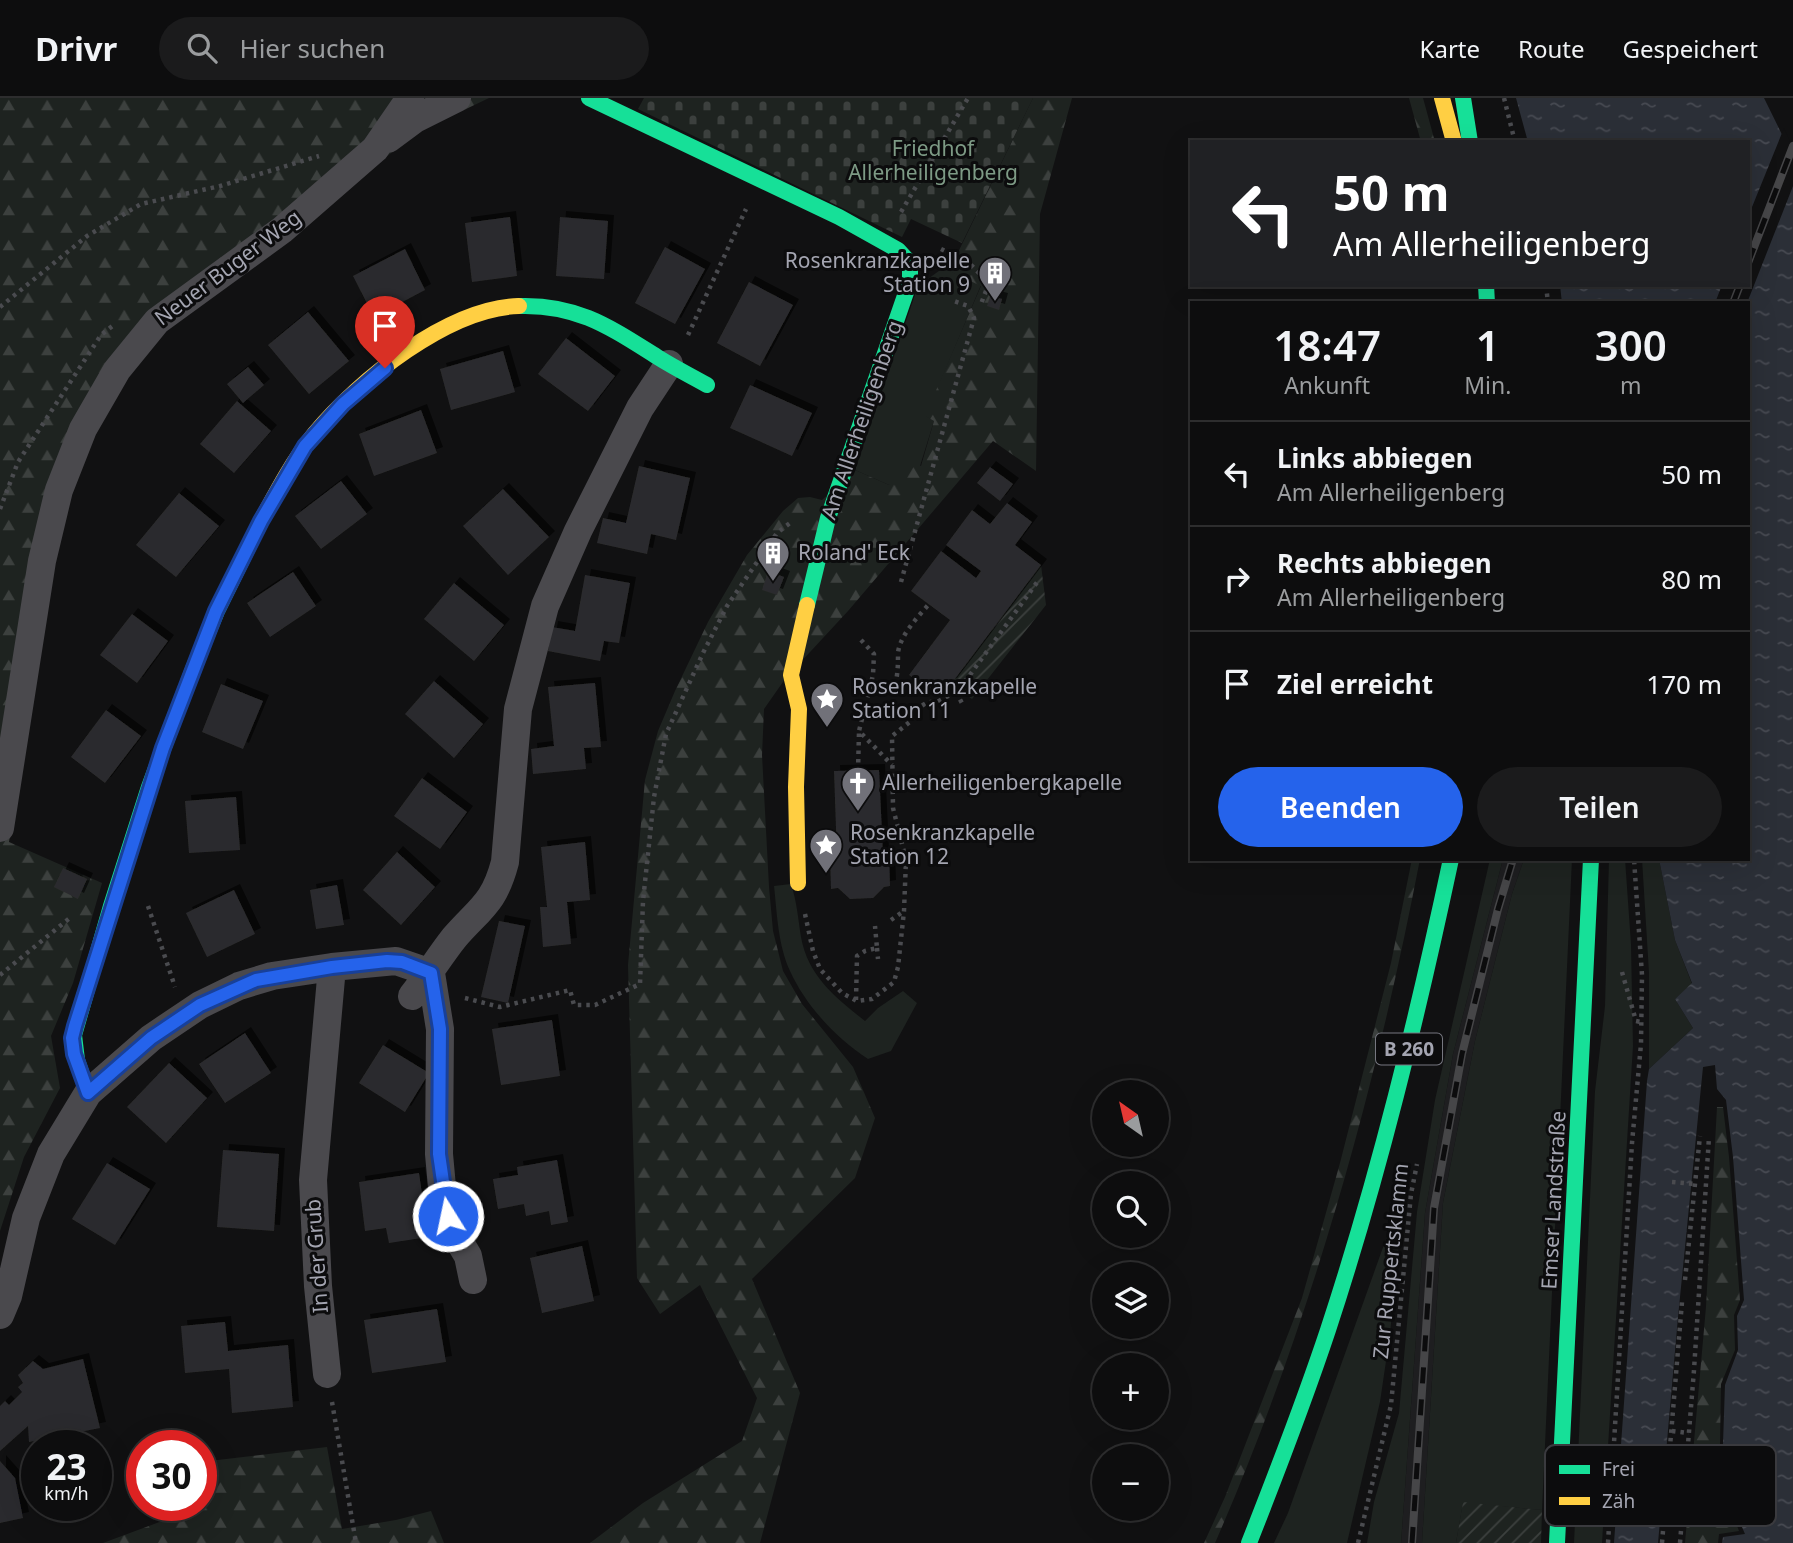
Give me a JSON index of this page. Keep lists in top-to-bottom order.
{
  "streets": {
    "street": [
      "Neuer Buger Weg",
      "Am Allerheiligenberg",
      "B 260",
      "Emser Landstraße",
      "In der Grub"
    ],
    "path": ["Zur Ruppertsklamm"]
  },
  "parks": ["Friedhof Allerheiligenberg"],
  "places": {
    "building": ["Rosenkranzkapelle Station 9", "Roland' Eck"],
    "place": ["Rosenkranzkapelle Station 11", "Rosenkranzkapelle Station 12"],
    "church": ["Allerheiligenbergkapelle"]
  },
  "legend": ["Frei", "Zäh"],
  "north": "top left",
  "page": {
    "header": "Drivr",
    "search": "Hier suchen",
    "nav": ["Karte", "Route", "Gespeichert"],
    "turn": ["50 m", "Am Allerheiligenberg"],
    "eta": [
      "18:47",
      "Ankunft",
      "1",
      "Min.",
      "300",
      "m"
    ],
    "list": [
      {
        "name": "Links abbiegen",
        "note": "Am Allerheiligenberg",
        "value": "50 m"
      },
      {
        "name": "Rechts abbiegen",
        "note": "Am Allerheiligenberg",
        "value": "80 m"
      },
      {
        "name": "Ziel erreicht",
        "value": "170 m"
      }
    ],
    "buttons": ["Beenden", "Teilen"],
    "map_buttons": ["+", "−"],
    "speed": "23 km/h",
    "limit": "30"
  }
}
